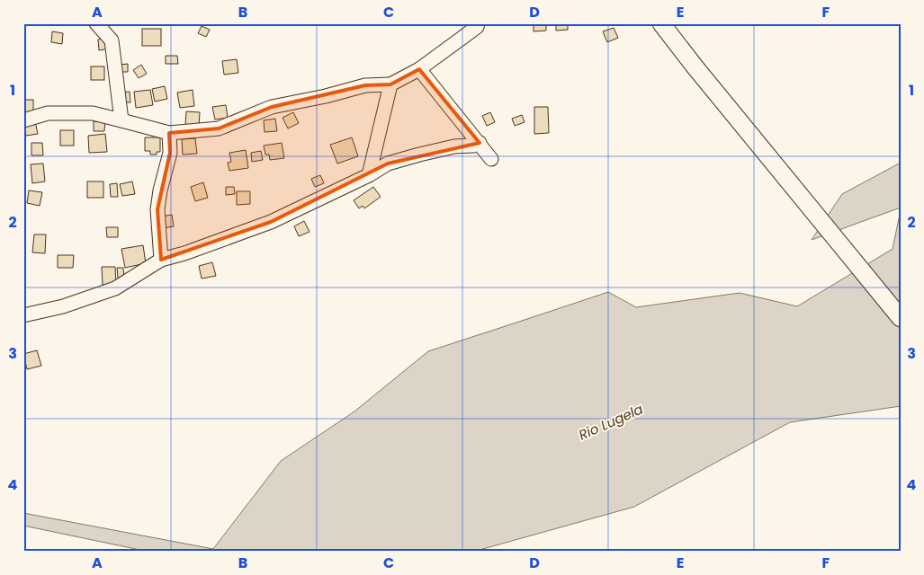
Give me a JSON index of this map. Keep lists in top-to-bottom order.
{
  "water": ["Rio Lugela"],
  "grid": {
    "columns": [
      "A",
      "B",
      "C",
      "D",
      "E",
      "F"
    ],
    "rows": [
      "1",
      "2",
      "3",
      "4"
    ]
  }
}
